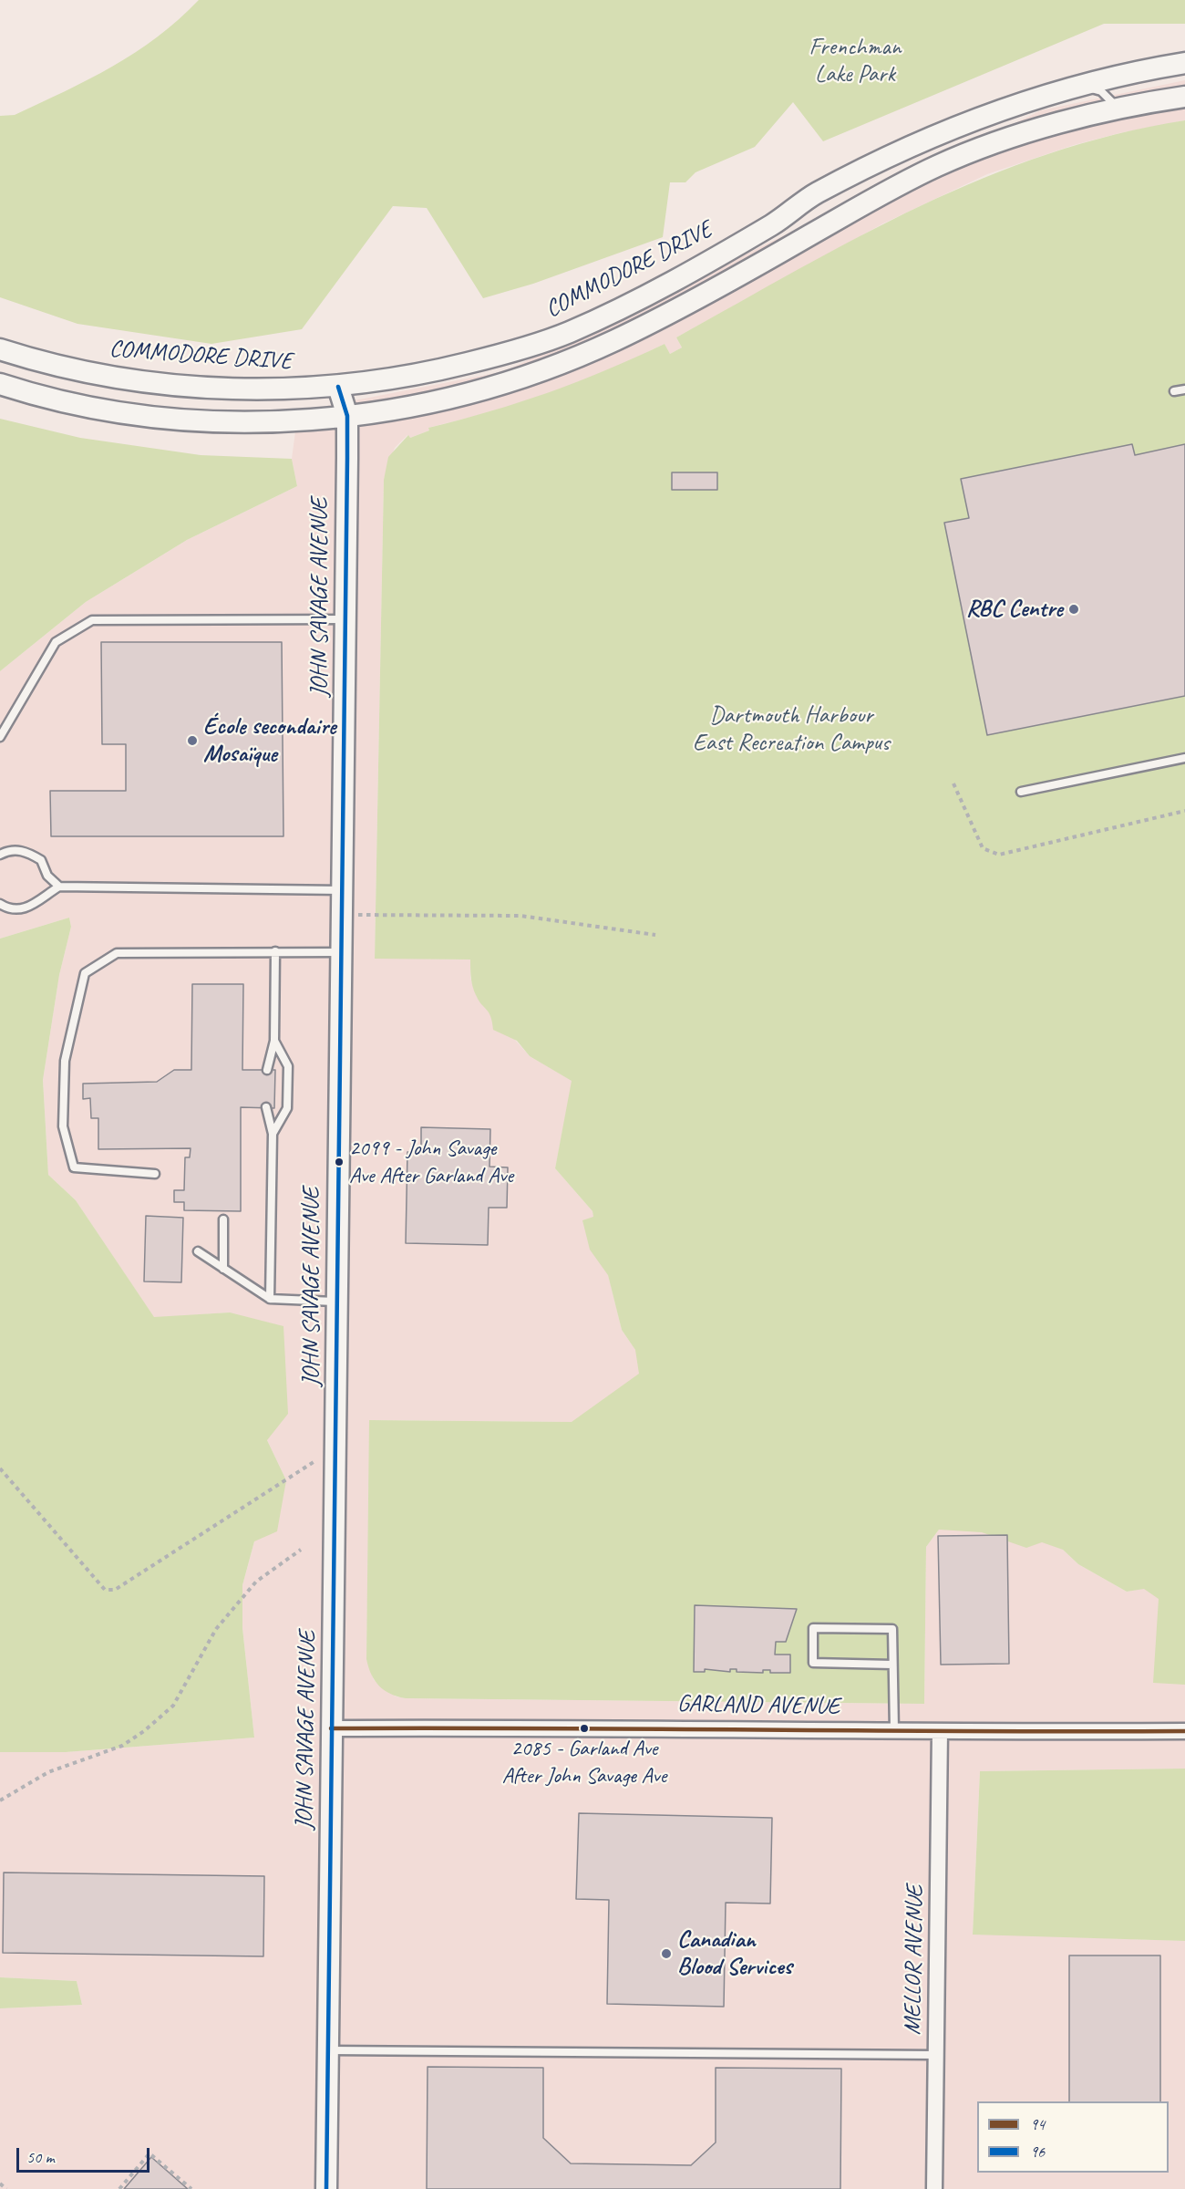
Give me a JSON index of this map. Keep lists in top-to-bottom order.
{
  "streets": {
    "main road": ["COMMODORE DRIVE", "JOHN SAVAGE AVENUE"],
    "street": ["GARLAND AVENUE", "MELLOR AVENUE"]
  },
  "crossings": [
    ["COMMODORE DRIVE", "JOHN SAVAGE AVENUE"],
    ["JOHN SAVAGE AVENUE", "GARLAND AVENUE"],
    ["GARLAND AVENUE", "MELLOR AVENUE"]
  ],
  "parks": ["Frenchman Lake Park", "Dartmouth Harbour East Recreation Campus"],
  "places": [
    "RBC Centre",
    "École secondaire Mosaïque",
    "2099 - John Savage Ave After Garland Ave",
    "2085 - Garland Ave After John Savage Ave",
    "Canadian Blood Services"
  ],
  "lines": ["transit line 96", "transit line 94"],
  "legend": ["94", "96"],
  "scale_bar": "50 m"
}
